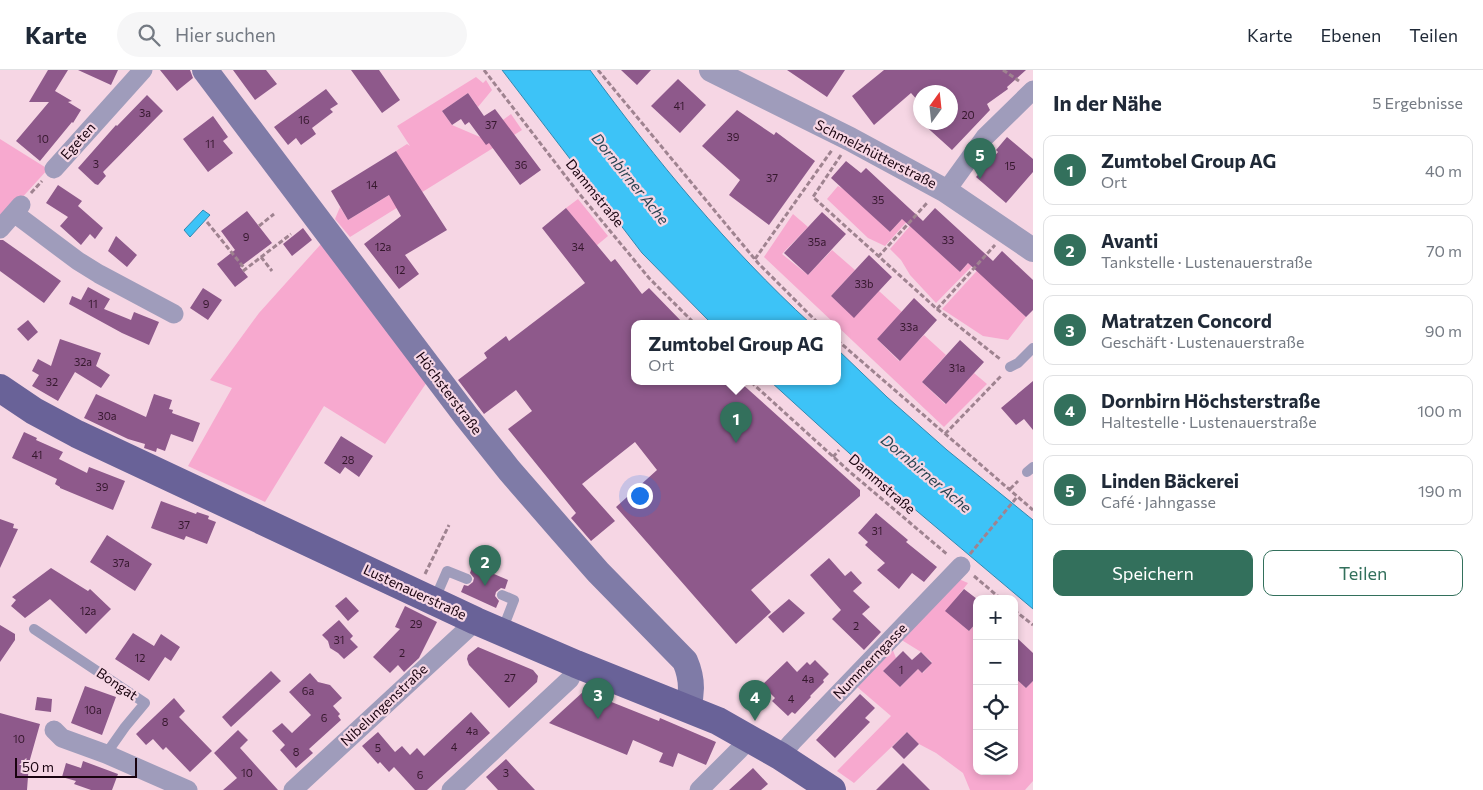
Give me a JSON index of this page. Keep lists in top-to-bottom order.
{
  "streets": {
    "main road": ["Höchsterstraße", "Lustenauerstraße"],
    "street": [
      "Egeten",
      "Schmelzhütterstraße",
      "Nummerngasse",
      "Nibelungenstraße"
    ],
    "lane": ["Bongat"],
    "path": ["Dammstraße"]
  },
  "crossings": [
    ["Dammstraße", "Nummerngasse"],
    ["Höchsterstraße", "Lustenauerstraße"],
    ["Lustenauerstraße", "Nummerngasse"],
    ["Lustenauerstraße", "Nibelungenstraße"]
  ],
  "water": ["Dornbirner Ache"],
  "house_numbers": [
    "41",
    "3a",
    "20",
    "16",
    "37",
    "39",
    "10",
    "11",
    "3",
    "36",
    "15",
    "37",
    "14",
    "35",
    "9",
    "33",
    "35a",
    "12a",
    "34",
    "12",
    "33b",
    "11",
    "9",
    "33a",
    "32a",
    "31a",
    "32",
    "30a",
    "41",
    "28",
    "39",
    "37",
    "31",
    "37a",
    "12a",
    "29",
    "2",
    "31",
    "2",
    "12",
    "1",
    "27",
    "4a",
    "6a",
    "4",
    "10a",
    "6",
    "8",
    "4a",
    "10",
    "4",
    "5",
    "8",
    "10",
    "3",
    "6"
  ],
  "scale_bar": "50 m",
  "north": "top",
  "page": {
    "header": "Karte",
    "search": "Hier suchen",
    "nav": ["Karte", "Ebenen", "Teilen"],
    "heading": ["In der Nähe", "5 Ergebnisse"],
    "list": [
      {
        "mark": "1",
        "name": "Zumtobel Group AG",
        "note": "Ort",
        "value": "40 m"
      },
      {
        "mark": "2",
        "name": "Avanti",
        "note": "Tankstelle · Lustenauerstraße",
        "value": "70 m"
      },
      {
        "mark": "3",
        "name": "Matratzen Concord",
        "note": "Geschäft · Lustenauerstraße",
        "value": "90 m"
      },
      {
        "mark": "4",
        "name": "Dornbirn Höchsterstraße",
        "note": "Haltestelle · Lustenauerstraße",
        "value": "100 m"
      },
      {
        "mark": "5",
        "name": "Linden Bäckerei",
        "note": "Café · Jahngasse",
        "value": "190 m"
      }
    ],
    "pins": [
      "5",
      "1",
      "2",
      "3",
      "4"
    ],
    "popup": ["Zumtobel Group AG", "Ort"],
    "buttons": ["Speichern", "Teilen"],
    "map_buttons": ["+", "−"],
    "scale": "50 m"
  }
}
